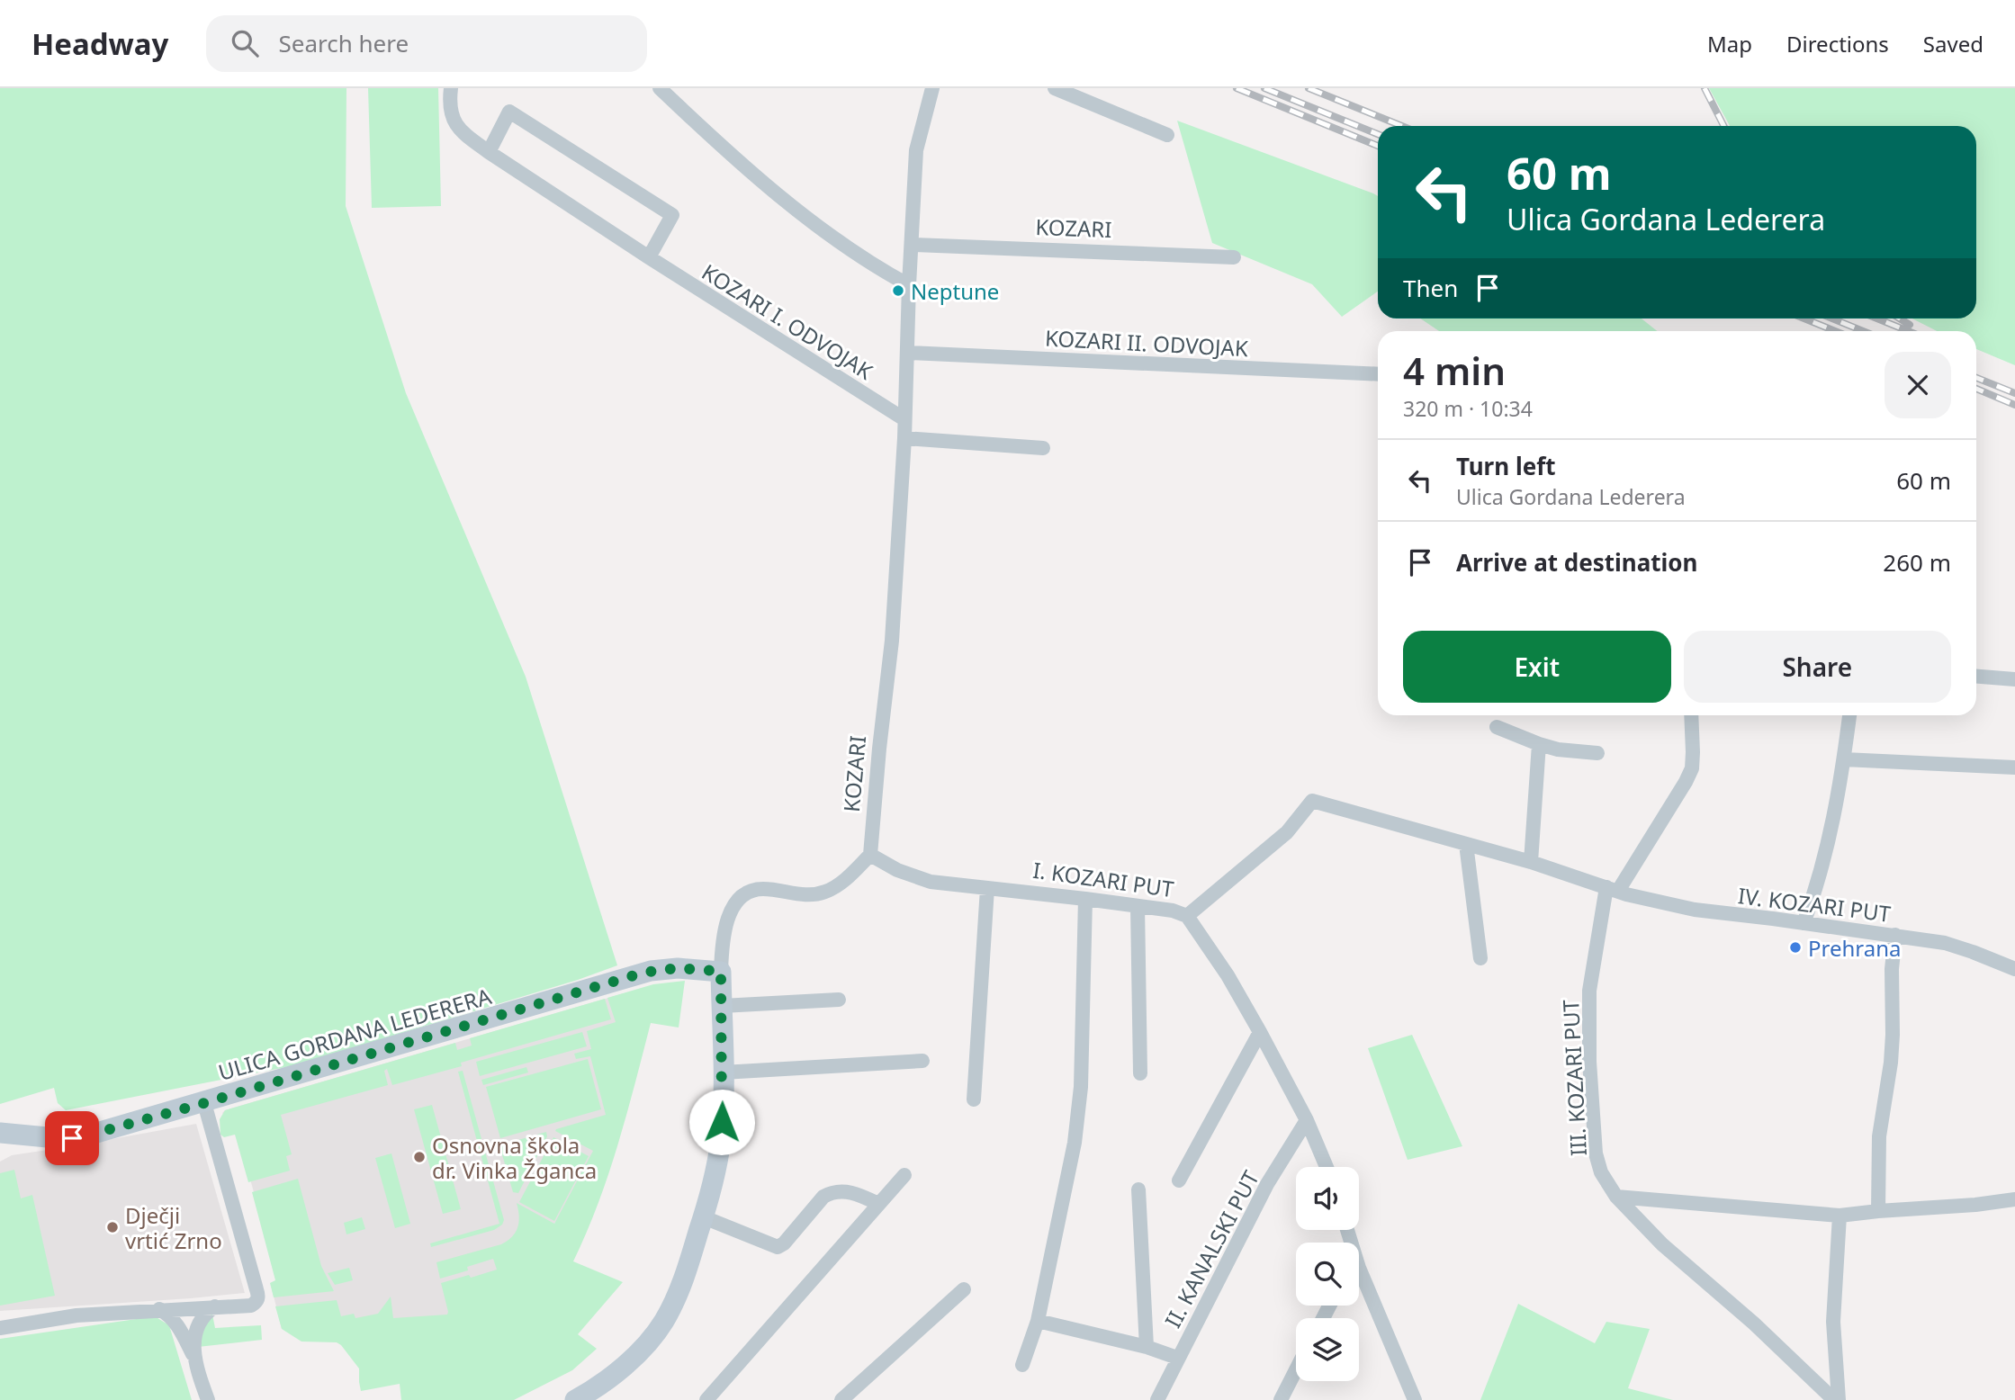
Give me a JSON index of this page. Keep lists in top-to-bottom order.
{
  "streets": {
    "street": [
      "KOZARI",
      "KOZARI I. ODVOJAK",
      "KOZARI II. ODVOJAK",
      "I. KOZARI PUT",
      "IV. KOZARI PUT",
      "ULICA GORDANA LEDERERA",
      "III. KOZARI PUT",
      "II. KANALSKI PUT"
    ]
  },
  "crossings": [
    ["KOZARI", "KOZARI I. ODVOJAK"],
    ["KOZARI", "KOZARI II. ODVOJAK"],
    ["KOZARI", "I. KOZARI PUT"],
    ["I. KOZARI PUT", "II. KANALSKI PUT"],
    ["IV. KOZARI PUT", "III. KOZARI PUT"]
  ],
  "places": [
    "Neptune",
    "Prehrana",
    "Osnovna škola dr. Vinka Žganca",
    "Dječji vrtić Zrno"
  ],
  "page": {
    "header": "Headway",
    "search": "Search here",
    "nav": ["Map", "Directions", "Saved"],
    "turn": ["60 m", "Ulica Gordana Lederera"],
    "then": "Then",
    "heading": ["4 min", "320 m · 10:34"],
    "list": [
      {
        "name": "Turn left",
        "note": "Ulica Gordana Lederera",
        "value": "60 m"
      },
      {
        "name": "Arrive at destination",
        "value": "260 m"
      }
    ],
    "buttons": ["Exit", "Share"]
  }
}
